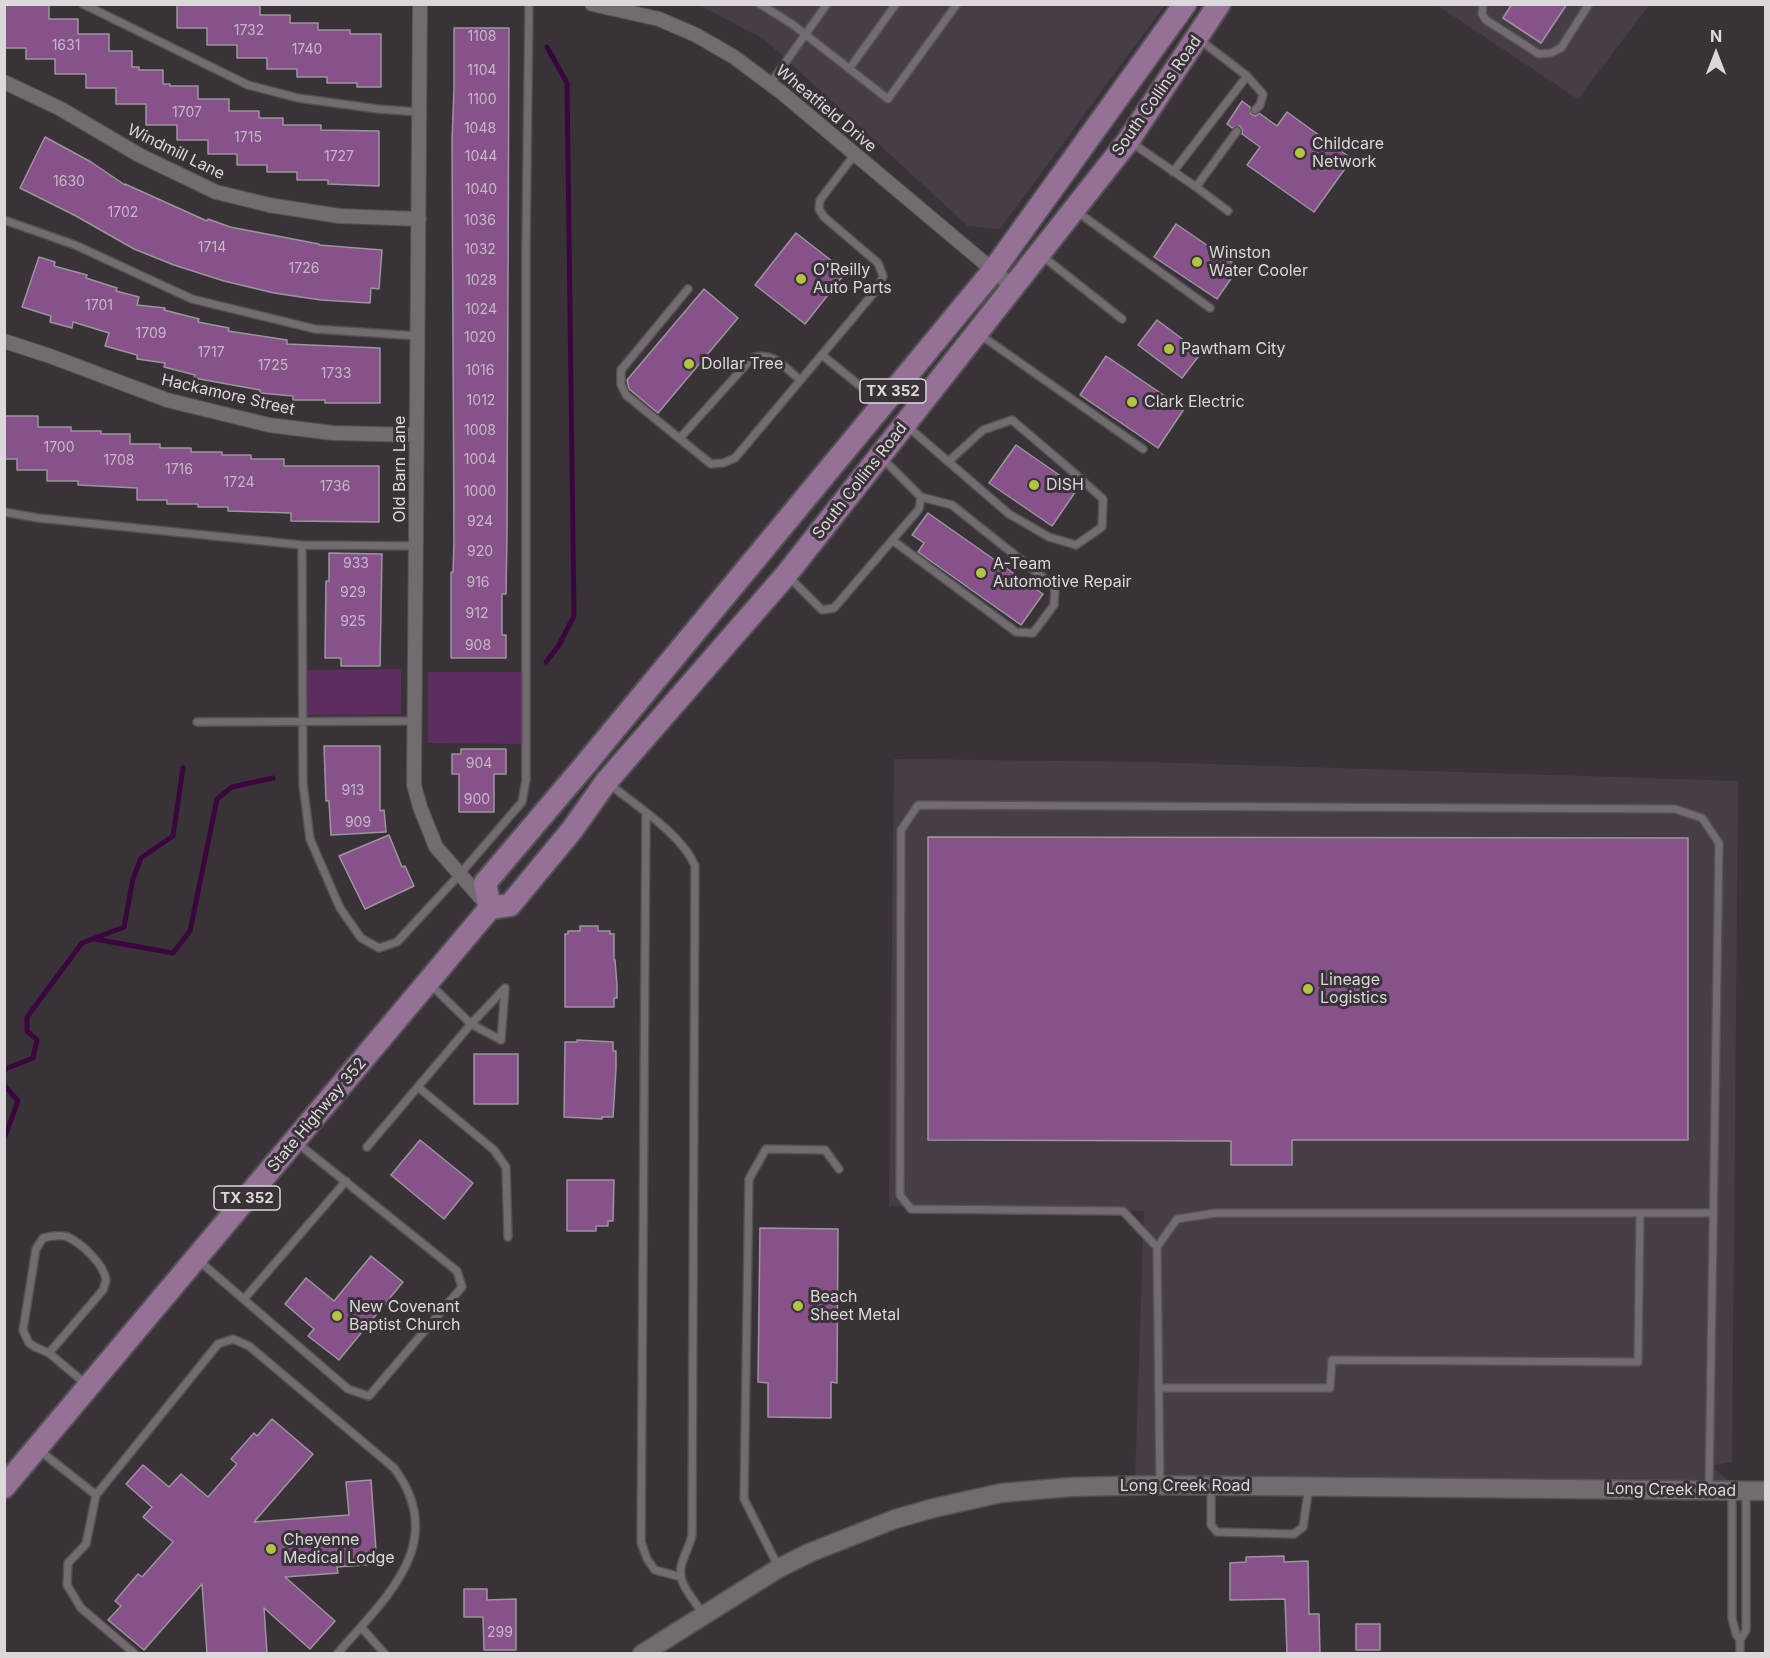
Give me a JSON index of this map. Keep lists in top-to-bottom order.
{
  "streets": {
    "main road": ["South Collins Road", "TX 352", "State Highway 352"],
    "street": [
      "Wheatfield Drive",
      "Windmill Lane",
      "Hackamore Street",
      "Old Barn Lane",
      "Long Creek Road"
    ]
  },
  "crossings": [
    ["South Collins Road", "Wheatfield Drive"],
    ["South Collins Road", "TX 352"],
    ["South Collins Road", "State Highway 352"],
    ["Windmill Lane", "Old Barn Lane"],
    ["TX 352", "Old Barn Lane"],
    ["TX 352", "State Highway 352"],
    ["Hackamore Street", "Old Barn Lane"],
    ["Old Barn Lane", "State Highway 352"]
  ],
  "places": [
    "Childcare Network",
    "Winston Water Cooler",
    "O'Reilly Auto Parts",
    "Pawtham City",
    "Dollar Tree",
    "Clark Electric",
    "DISH",
    "A-Team Automotive Repair",
    "Lineage Logistics",
    "Beach Sheet Metal",
    "New Covenant Baptist Church",
    "Cheyenne Medical Lodge"
  ],
  "house_numbers": [
    "1732",
    "1108",
    "1631",
    "1740",
    "1104",
    "1100",
    "1707",
    "1048",
    "1715",
    "1727",
    "1044",
    "1630",
    "1040",
    "1702",
    "1036",
    "1714",
    "1032",
    "1726",
    "1028",
    "1701",
    "1024",
    "1709",
    "1020",
    "1717",
    "1725",
    "1016",
    "1733",
    "1012",
    "1008",
    "1700",
    "1004",
    "1708",
    "1716",
    "1724",
    "1736",
    "1000",
    "924",
    "920",
    "933",
    "916",
    "929",
    "912",
    "925",
    "908",
    "904",
    "913",
    "900",
    "909",
    "299"
  ],
  "north": "top"
}
